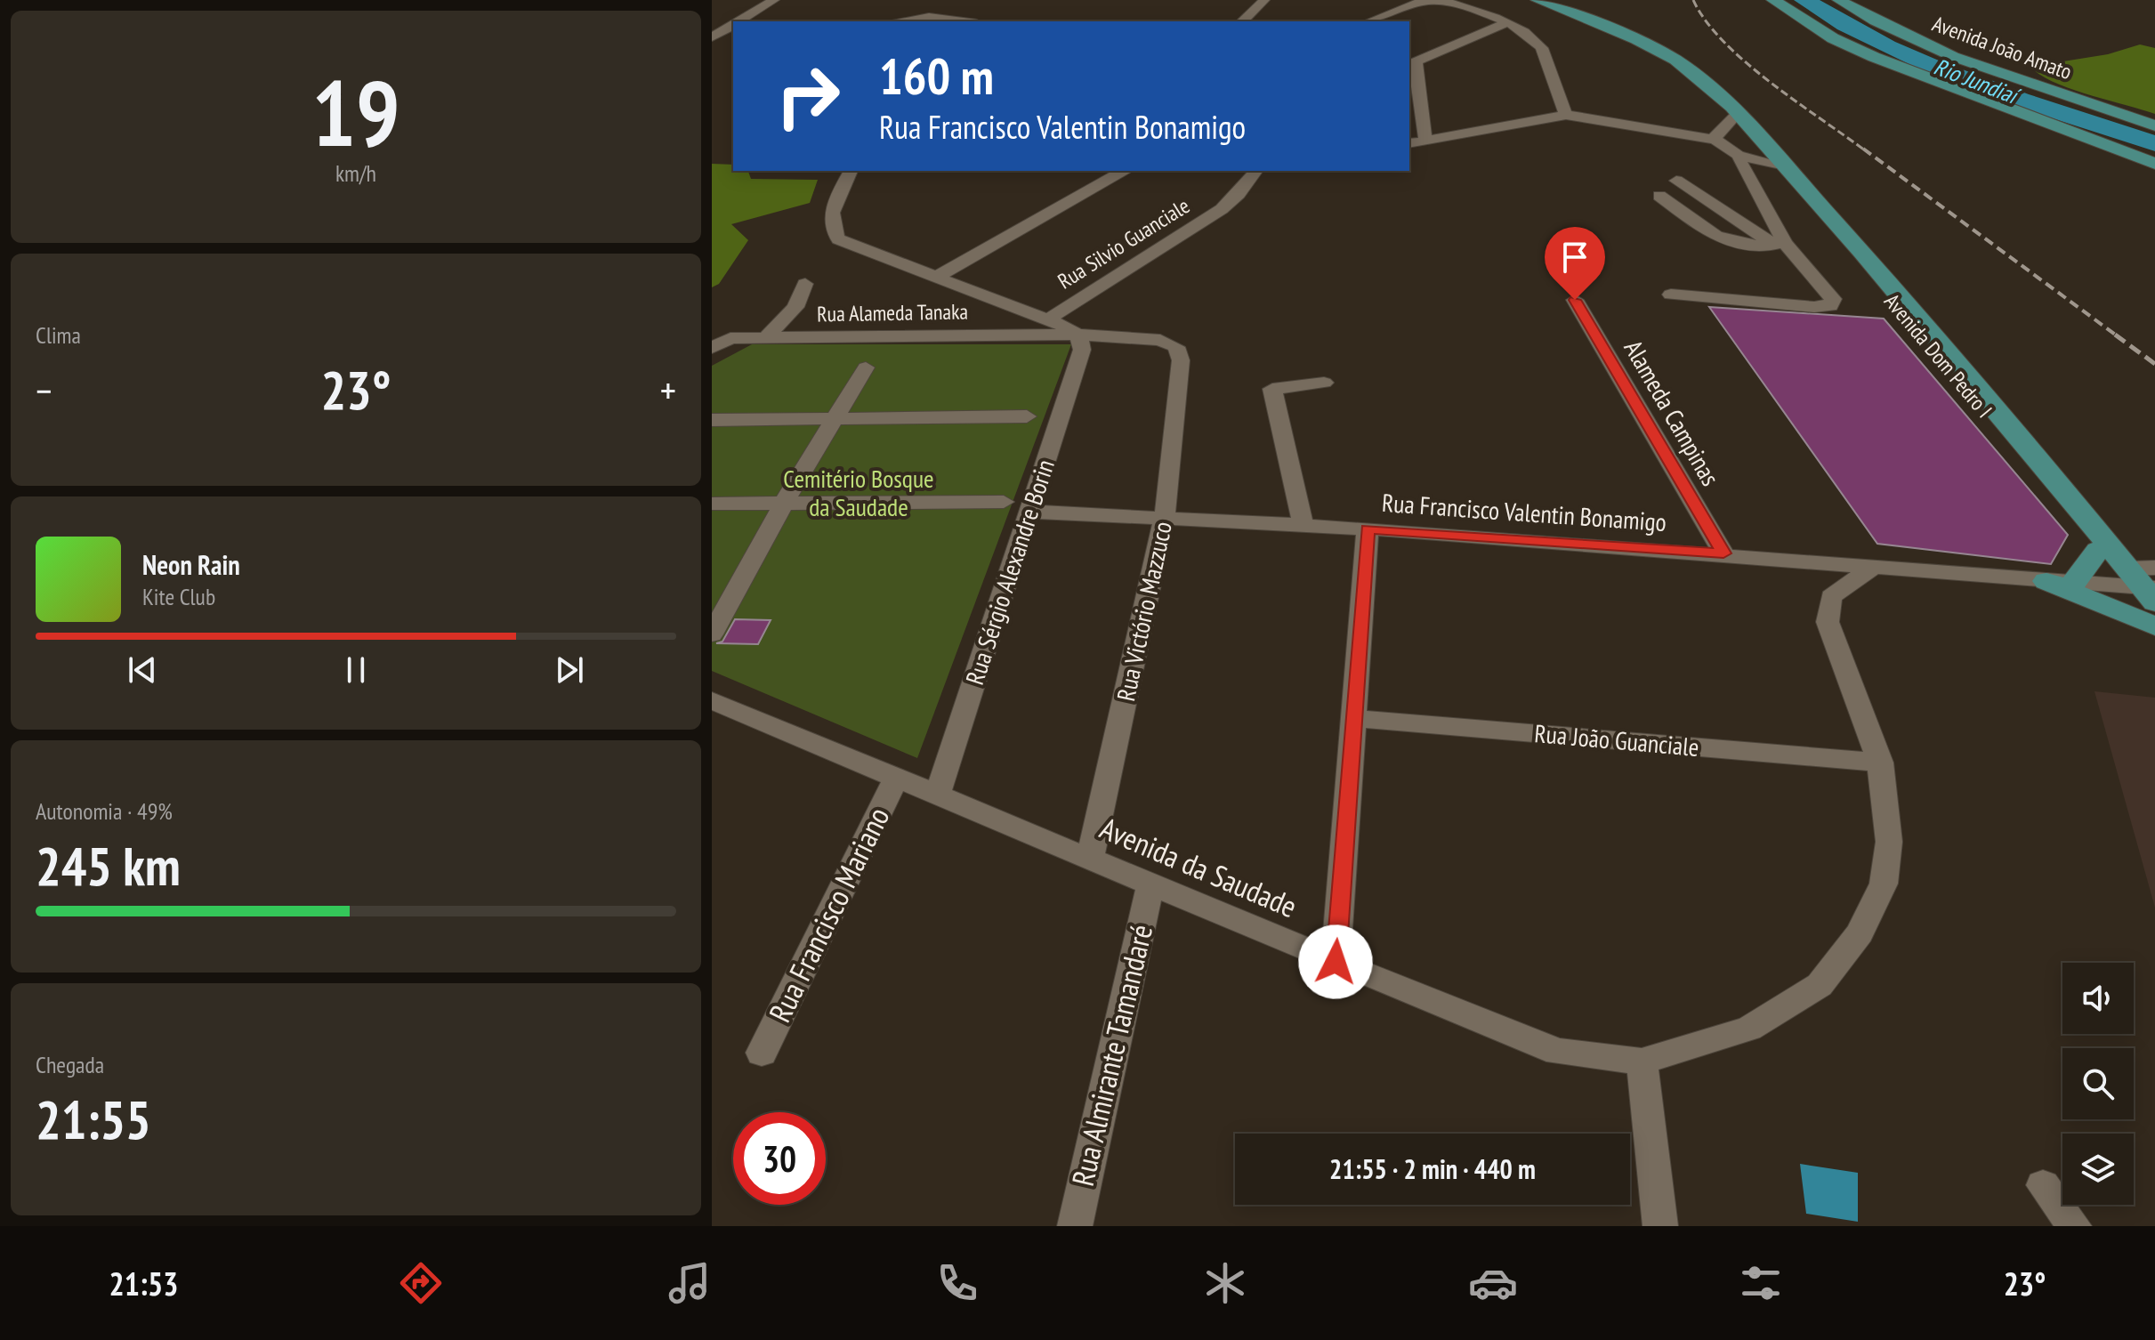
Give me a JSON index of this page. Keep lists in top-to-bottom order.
{
  "streets": {
    "main road": ["Avenida João Amato", "Avenida Dom Pedro I"],
    "street": [
      "Rua Silvio Guanciale",
      "Rua Alameda Tanaka",
      "Alameda Campinas",
      "Rua Francisco Valentin Bonamigo",
      "Rua Sérgio Alexandre Borin",
      "Rua Victório Mazzuco",
      "Rua João Guanciale",
      "Avenida da Saudade",
      "Rua Francisco Mariano",
      "Rua Almirante Tamandaré"
    ]
  },
  "crossings": [
    ["Rua Silvio Guanciale", "Rua Alameda Tanaka"],
    ["Rua Silvio Guanciale", "Rua Sérgio Alexandre Borin"],
    ["Rua Alameda Tanaka", "Rua Sérgio Alexandre Borin"],
    ["Rua Alameda Tanaka", "Rua Victório Mazzuco"],
    ["Avenida Dom Pedro I", "Rua Francisco Valentin Bonamigo"],
    ["Alameda Campinas", "Rua Francisco Valentin Bonamigo"],
    ["Rua Francisco Valentin Bonamigo", "Rua Sérgio Alexandre Borin"],
    ["Rua Francisco Valentin Bonamigo", "Rua Victório Mazzuco"],
    ["Rua Francisco Valentin Bonamigo", "Avenida da Saudade"],
    ["Rua Sérgio Alexandre Borin", "Avenida da Saudade"],
    ["Rua Victório Mazzuco", "Avenida da Saudade"],
    ["Rua João Guanciale", "Avenida da Saudade"],
    ["Avenida da Saudade", "Rua Francisco Mariano"],
    ["Avenida da Saudade", "Rua Almirante Tamandaré"]
  ],
  "water": ["Rio Jundiaí"],
  "parks": ["Cemitério Bosque da Saudade"],
  "page": {
    "tile": [
      ["19", "km/h"],
      "Clima",
      ["Autonomia · 49%", "245 km"],
      ["Chegada", "21:55"]
    ],
    "turn": ["160 m", "Rua Francisco Valentin Bonamigo"],
    "heat": ["−", "23°", "+"],
    "song": ["Neon Rain", "Kite Club"],
    "limit": "30",
    "trip": "21:55 · 2 min · 440 m",
    "tabs": ["21:53", "23°"]
  }
}
